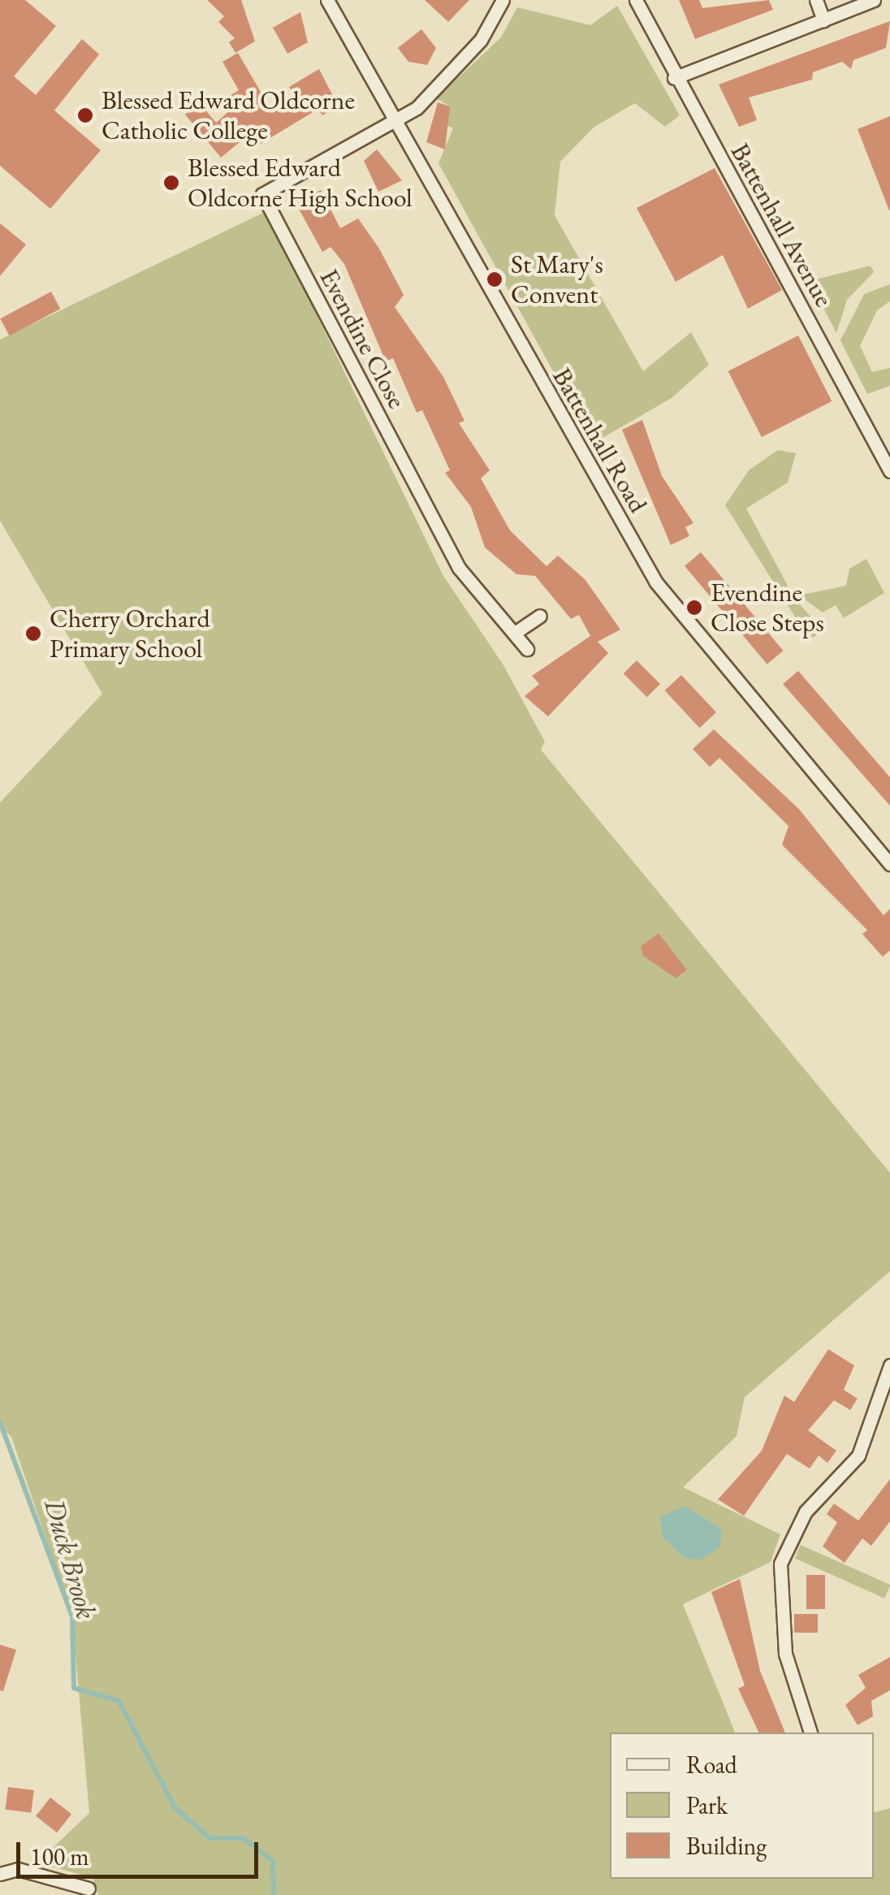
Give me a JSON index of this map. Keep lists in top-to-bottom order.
{
  "streets": {
    "street": ["Battenhall Avenue", "Evendine Close", "Battenhall Road"]
  },
  "crossings": [
    ["Evendine Close", "Battenhall Road"]
  ],
  "water": ["Duck Brook"],
  "places": [
    "Blessed Edward Oldcorne Catholic College",
    "Blessed Edward Oldcorne High School",
    "St Mary's Convent",
    "Evendine Close Steps",
    "Cherry Orchard Primary School"
  ],
  "legend": ["Road", "Park", "Building"],
  "scale_bar": "100 m"
}
